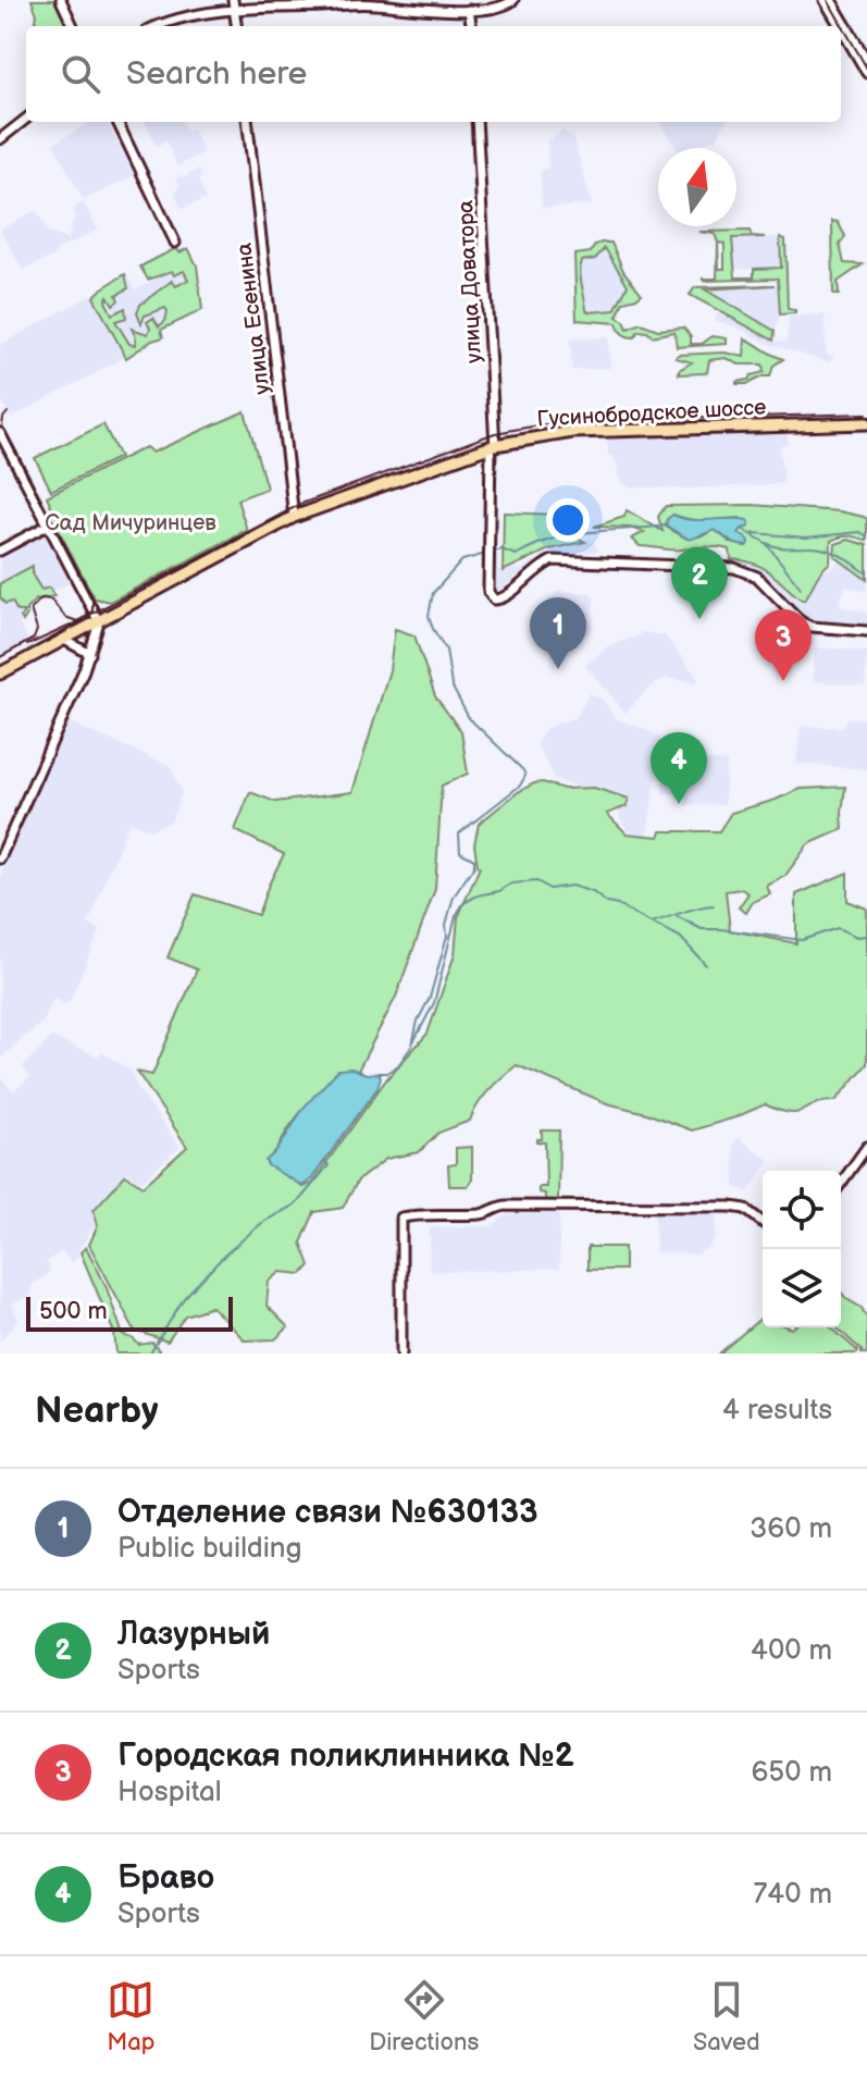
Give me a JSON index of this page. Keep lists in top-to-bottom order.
{
  "streets": {
    "main road": ["Гусинобродское шоссе"],
    "street": ["улица Доватора", "улица Есенина"]
  },
  "crossings": [
    ["улица Доватора", "Гусинобродское шоссе"],
    ["улица Есенина", "Гусинобродское шоссе"]
  ],
  "parks": ["Сад Мичуринцев"],
  "scale_bar": "500 m",
  "north": "top",
  "page": {
    "search": "Search here",
    "pins": [
      "2",
      "1",
      "3",
      "4"
    ],
    "scale": "500 m",
    "heading": ["Nearby", "4 results"],
    "list": [
      {
        "mark": "1",
        "name": "Отделение связи №630133",
        "note": "Public building",
        "value": "360 m"
      },
      {
        "mark": "2",
        "name": "Лазурный",
        "note": "Sports",
        "value": "400 m"
      },
      {
        "mark": "3",
        "name": "Городская поликлинника №2",
        "note": "Hospital",
        "value": "650 m"
      },
      {
        "mark": "4",
        "name": "Браво",
        "note": "Sports",
        "value": "740 m"
      }
    ],
    "nav": ["Map", "Directions", "Saved"]
  }
}
